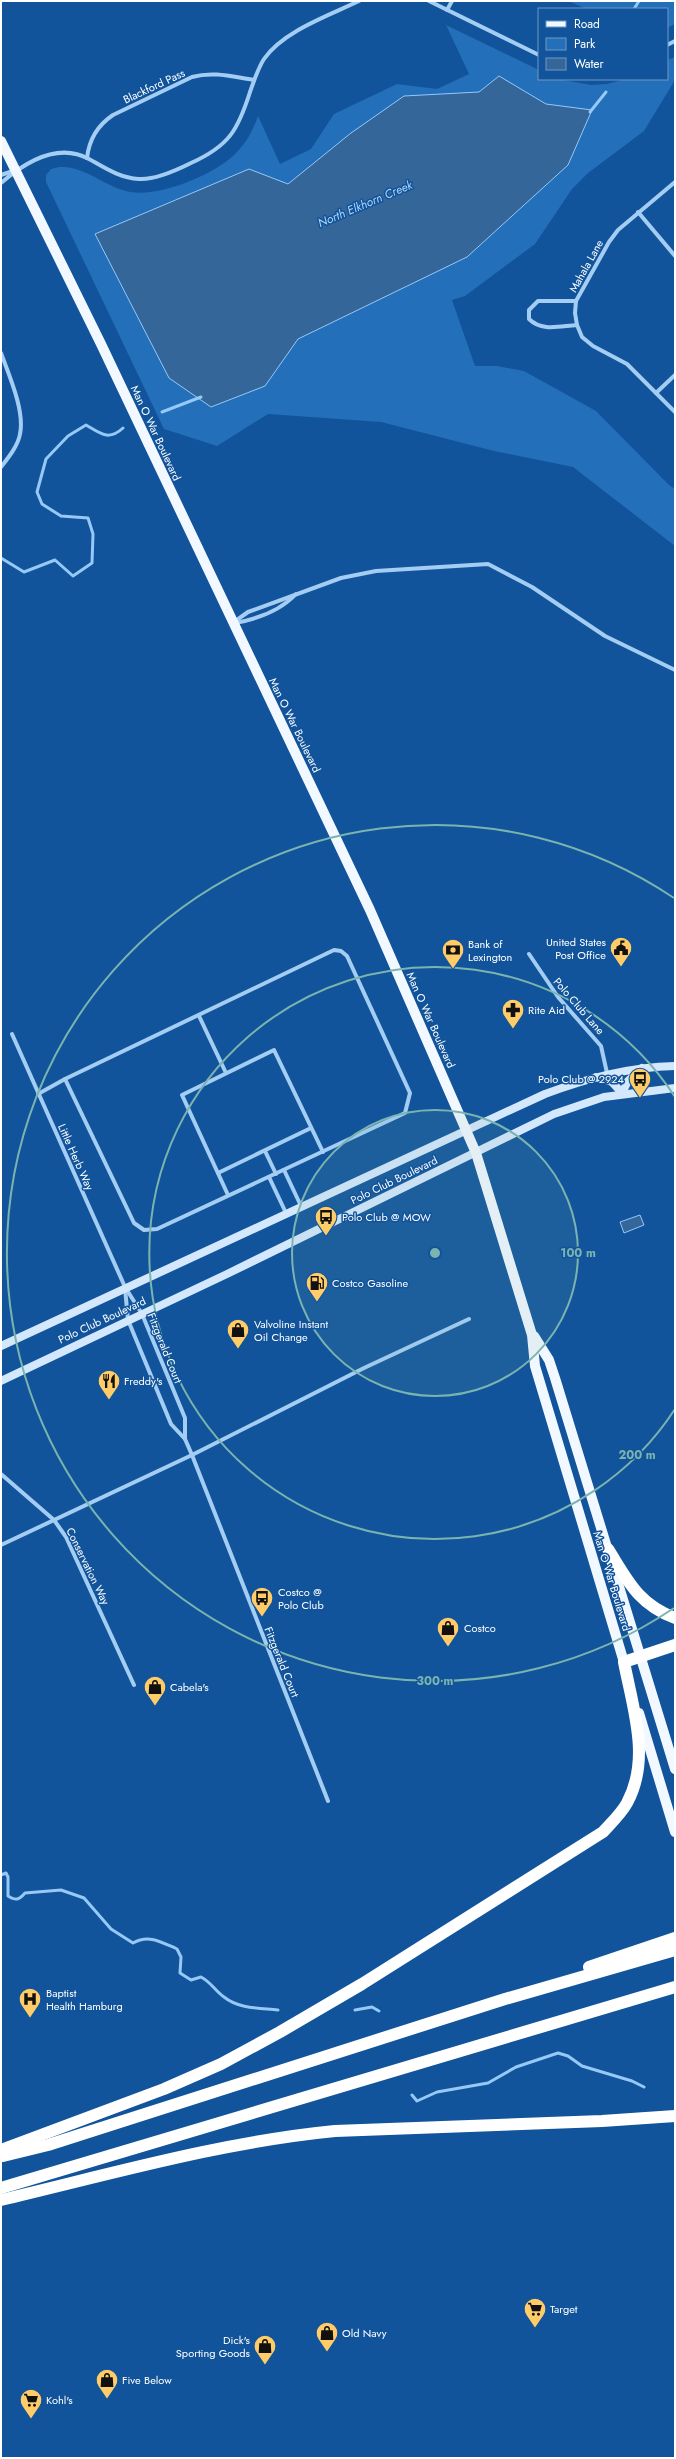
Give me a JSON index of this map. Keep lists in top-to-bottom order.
{
  "streets": {
    "main road": ["Man O War Boulevard"],
    "street": [
      "Blackford Pass",
      "Mahala Lane",
      "Polo Club Lane",
      "Little Herb Way",
      "Polo Club Boulevard",
      "Fitzgerald Court",
      "Conservation Way"
    ]
  },
  "crossings": [
    ["Man O War Boulevard", "Polo Club Boulevard"],
    ["Polo Club Lane", "Polo Club Boulevard"],
    ["Little Herb Way", "Polo Club Boulevard"],
    ["Little Herb Way", "Fitzgerald Court"],
    ["Polo Club Boulevard", "Fitzgerald Court"]
  ],
  "water": ["North Elkhorn Creek"],
  "places": {
    "public building": ["United States Post Office"],
    "bank": ["Bank of Lexington"],
    "pharmacy": ["Rite Aid"],
    "bus stop": ["Polo Club @ 2924", "Polo Club @ MOW", "Costco @ Polo Club"],
    "fuel station": ["Costco Gasoline"],
    "shop": [
      "Valvoline Instant Oil Change",
      "Costco",
      "Cabela's",
      "Old Navy",
      "Dick's Sporting Goods",
      "Five Below"
    ],
    "restaurant": ["Freddy's"],
    "hospital": ["Baptist Health Hamburg"],
    "supermarket": ["Target", "Kohl's"]
  },
  "legend": ["Road", "Park", "Water"],
  "rings": ["100 m", "200 m", "300 m"]
}
